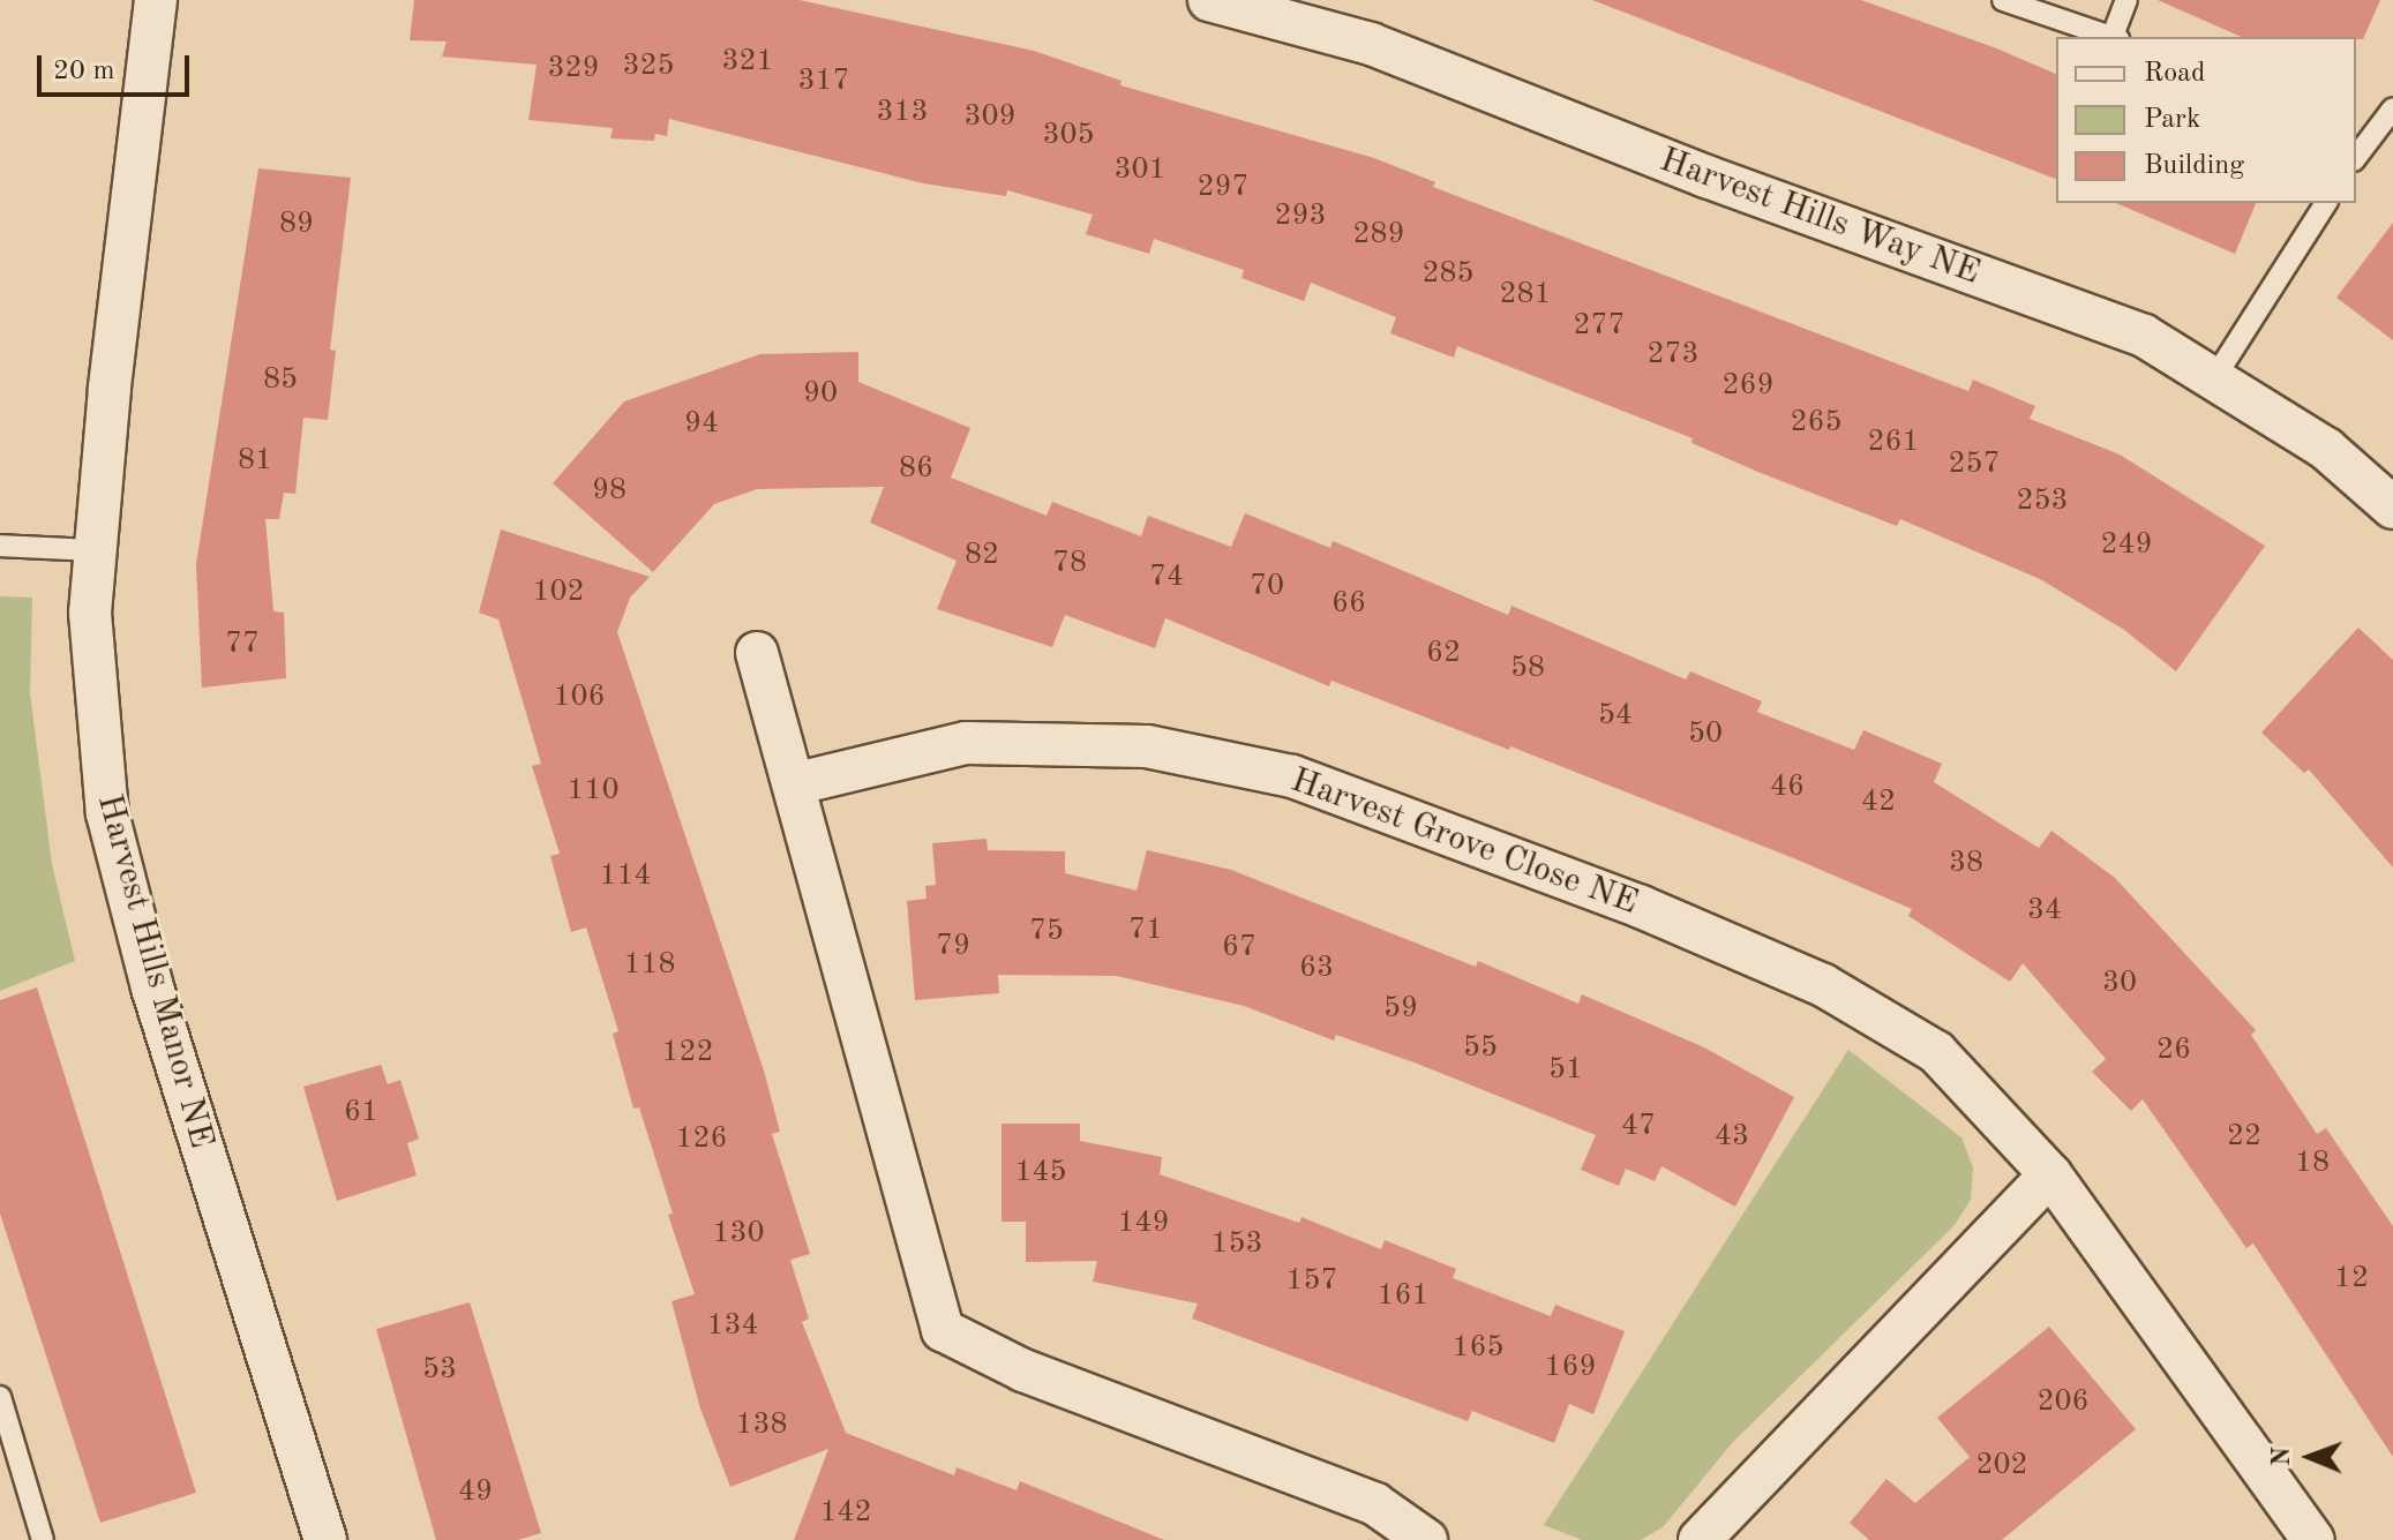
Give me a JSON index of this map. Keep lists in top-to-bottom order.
{
  "streets": {
    "street": ["Harvest Hills Way NE", "Harvest Grove Close NE", "Harvest Hills Manor NE"]
  },
  "house_numbers": [
    "321",
    "325",
    "329",
    "317",
    "313",
    "309",
    "305",
    "301",
    "297",
    "293",
    "89",
    "289",
    "285",
    "281",
    "277",
    "273",
    "85",
    "269",
    "90",
    "265",
    "94",
    "261",
    "81",
    "257",
    "86",
    "98",
    "253",
    "249",
    "82",
    "78",
    "74",
    "70",
    "102",
    "66",
    "77",
    "62",
    "58",
    "106",
    "54",
    "50",
    "46",
    "110",
    "42",
    "38",
    "114",
    "34",
    "71",
    "75",
    "79",
    "67",
    "118",
    "63",
    "30",
    "59",
    "55",
    "26",
    "122",
    "51",
    "61",
    "47",
    "43",
    "22",
    "126",
    "18",
    "145",
    "149",
    "130",
    "153",
    "12",
    "157",
    "161",
    "134",
    "165",
    "169",
    "53",
    "206",
    "138",
    "202",
    "49",
    "142"
  ],
  "legend": ["Road", "Park", "Building"],
  "scale_bar": "20 m",
  "north": "left"
}
